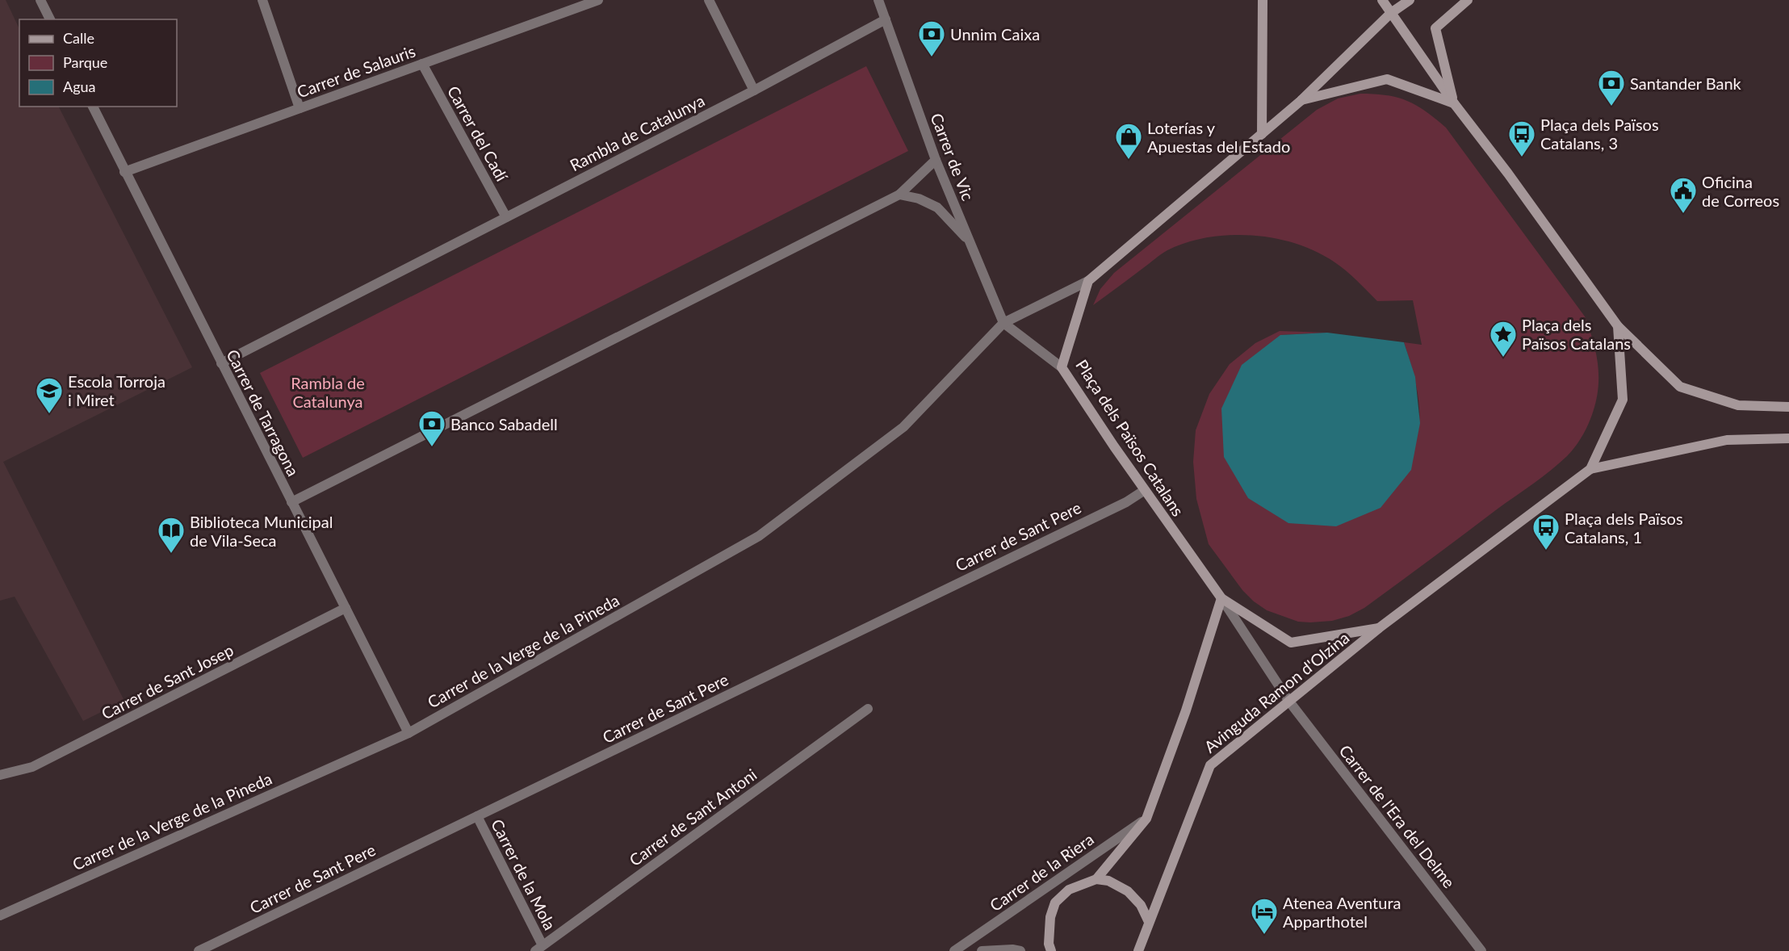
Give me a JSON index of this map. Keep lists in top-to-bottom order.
{
  "streets": {
    "street": [
      "Carrer de Salauris",
      "Rambla de Catalunya",
      "Carrer del Cadí",
      "Carrer de Vic",
      "Carrer de Tarragona",
      "Plaça dels Països Catalans",
      "Carrer de Sant Pere",
      "Carrer de la Verge de la Pineda",
      "Carrer de Sant Josep",
      "Avinguda Ramon d'Olzina",
      "Carrer de l'Era del Delme",
      "Carrer de Sant Antoni",
      "Carrer de la Riera",
      "Carrer de la Mola"
    ]
  },
  "crossings": [
    ["Carrer de Salauris", "Carrer del Cadí"],
    ["Carrer de Salauris", "Carrer de Tarragona"],
    ["Rambla de Catalunya", "Carrer del Cadí"],
    ["Rambla de Catalunya", "Carrer de Vic"],
    ["Rambla de Catalunya", "Carrer de Tarragona"],
    ["Carrer de Vic", "Carrer de la Verge de la Pineda"],
    ["Carrer de Tarragona", "Carrer de la Verge de la Pineda"],
    ["Carrer de Tarragona", "Carrer de Sant Josep"],
    ["Plaça dels Països Catalans", "Carrer de Sant Pere"],
    ["Plaça dels Països Catalans", "Avinguda Ramon d'Olzina"],
    ["Plaça dels Països Catalans", "Carrer de l'Era del Delme"],
    ["Carrer de Sant Pere", "Carrer de la Mola"],
    ["Avinguda Ramon d'Olzina", "Carrer de l'Era del Delme"],
    ["Carrer de Sant Antoni", "Carrer de la Mola"]
  ],
  "parks": ["Rambla de Catalunya"],
  "places": {
    "bank": ["Unnim Caixa", "Santander Bank", "Banco Sabadell"],
    "bus stop": ["Plaça dels Països Catalans, 3", "Plaça dels Països Catalans, 1"],
    "shop": ["Loterías y Apuestas del Estado"],
    "public building": ["Oficina de Correos"],
    "place": ["Plaça dels Països Catalans"],
    "school or university": ["Escola Torroja i Miret"],
    "library": ["Biblioteca Municipal de Vila-Seca"],
    "hotel": ["Atenea Aventura Apparthotel"]
  },
  "legend": ["Calle", "Parque", "Agua"]
}
